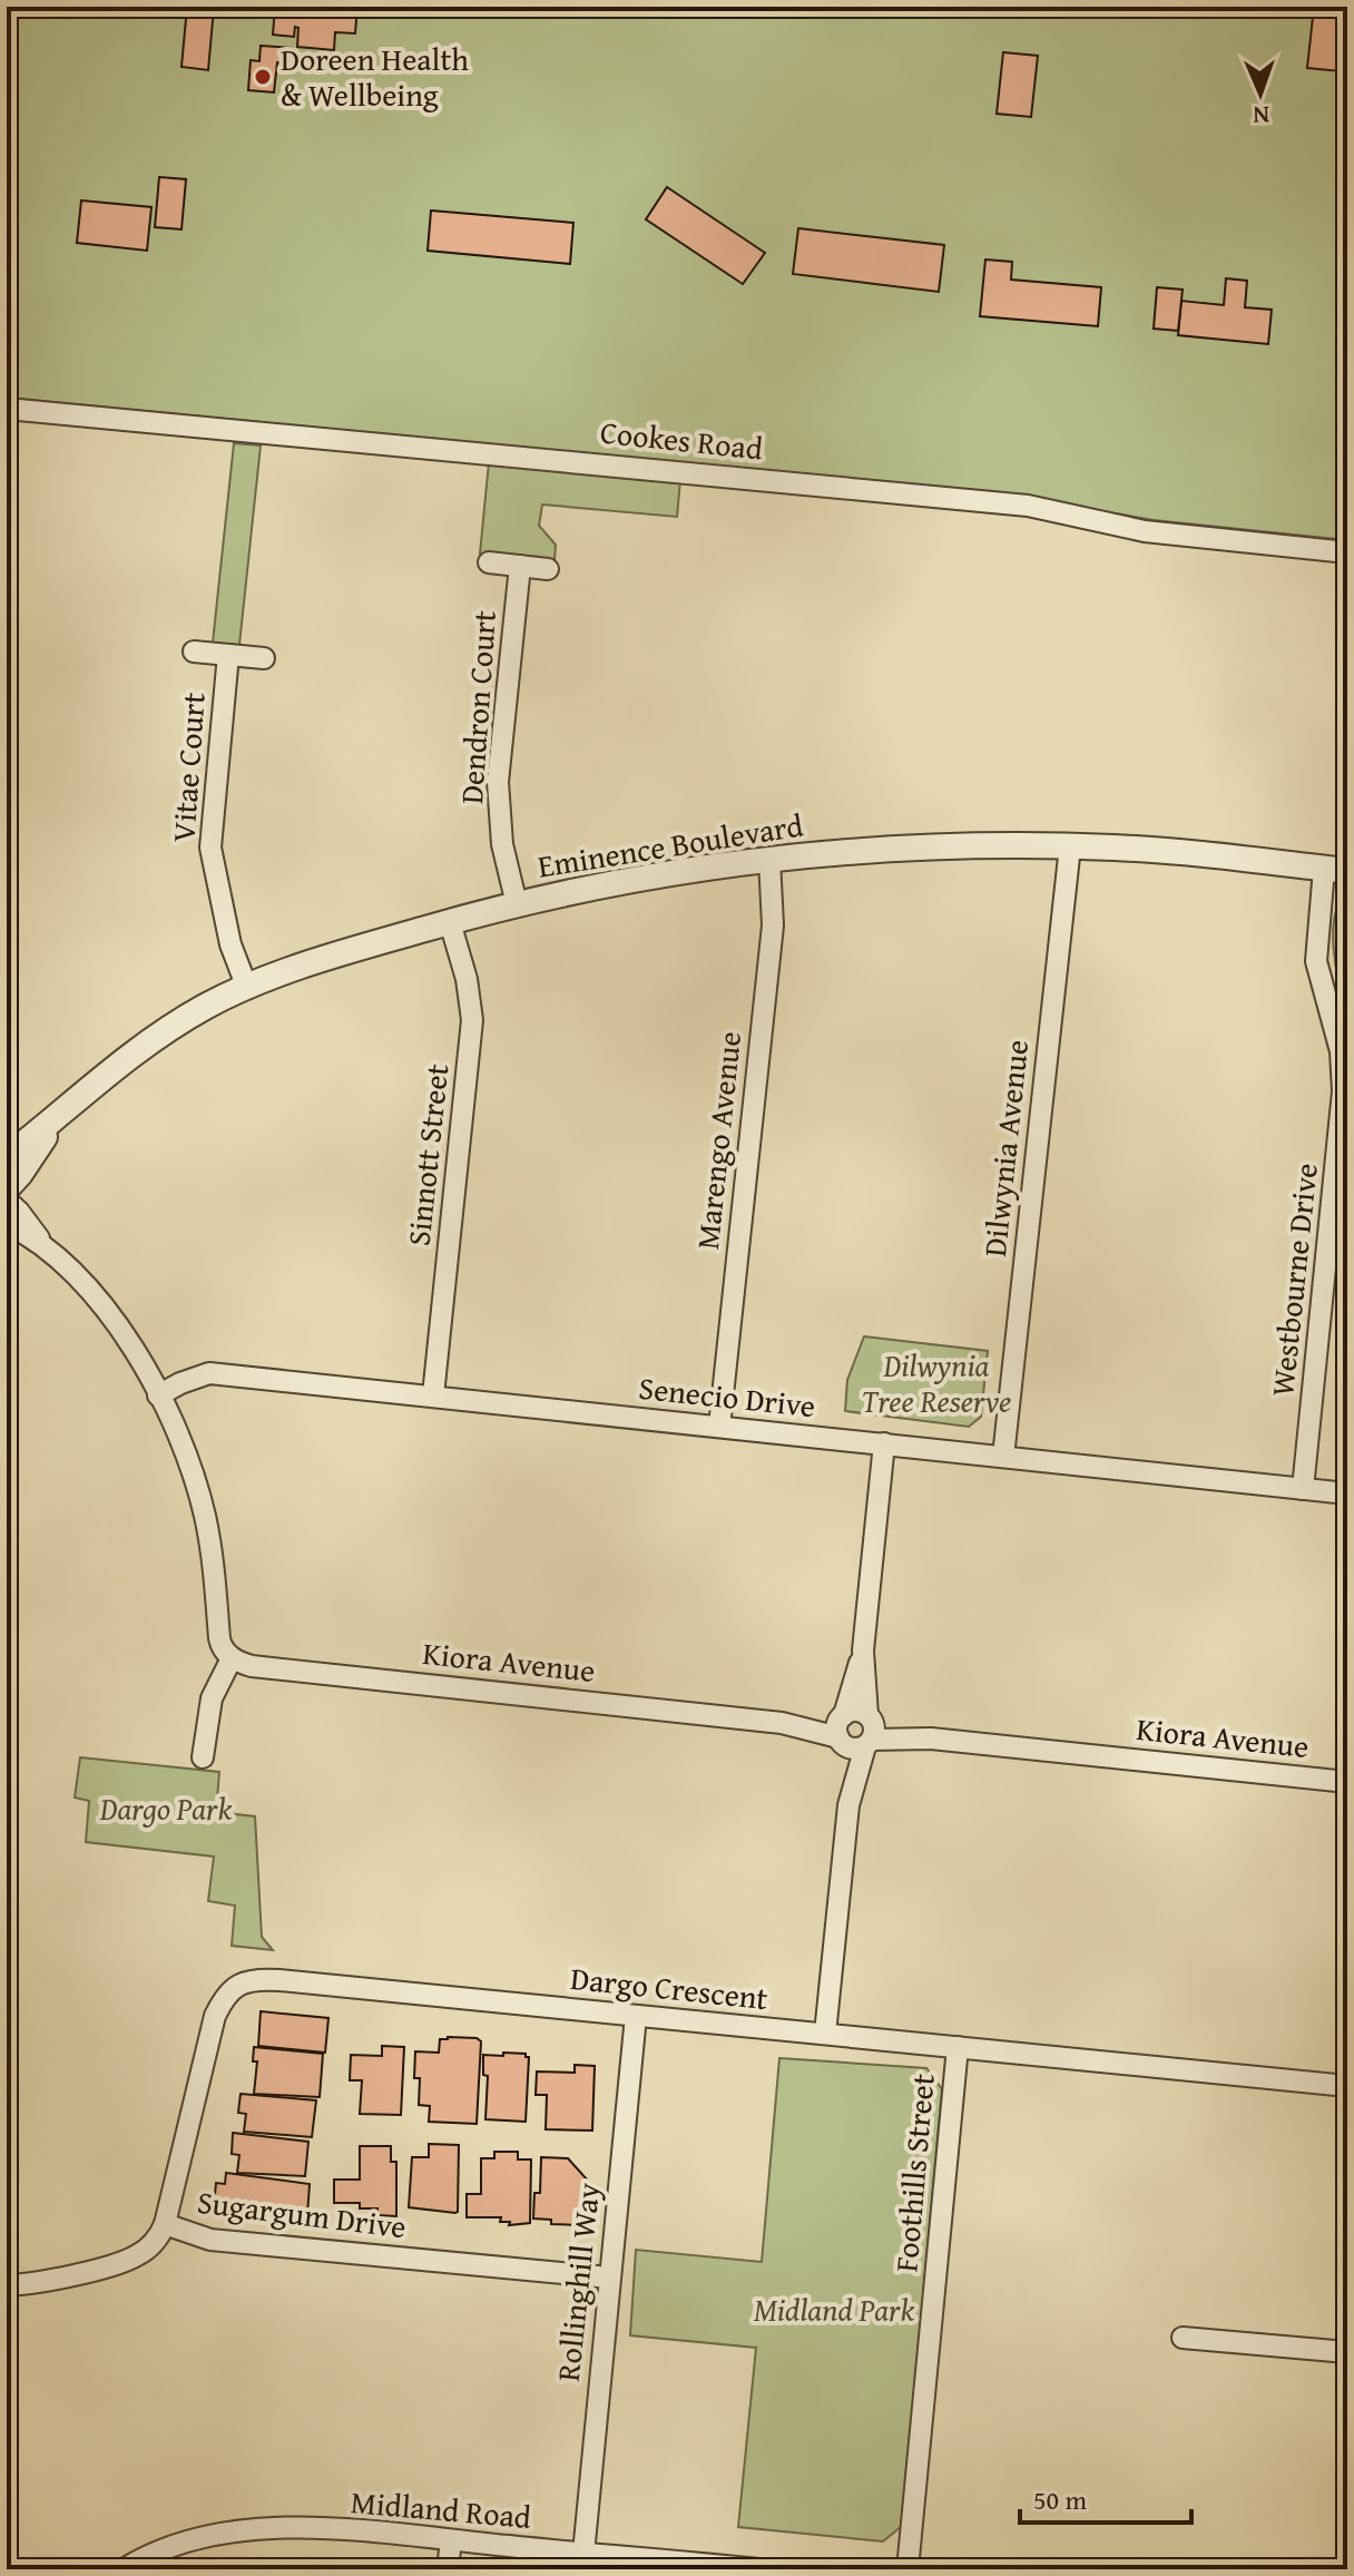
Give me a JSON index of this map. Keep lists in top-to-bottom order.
{
  "streets": {
    "street": [
      "Cookes Road",
      "Dendron Court",
      "Vitae Court",
      "Eminence Boulevard",
      "Marengo Avenue",
      "Dilwynia Avenue",
      "Sinnott Street",
      "Westbourne Drive",
      "Senecio Drive",
      "Kiora Avenue",
      "Dargo Crescent",
      "Foothills Street",
      "Sugargum Drive",
      "Rollinghill Way",
      "Midland Road"
    ]
  },
  "crossings": [
    ["Dendron Court", "Eminence Boulevard"],
    ["Vitae Court", "Eminence Boulevard"],
    ["Eminence Boulevard", "Marengo Avenue"],
    ["Eminence Boulevard", "Dilwynia Avenue"],
    ["Eminence Boulevard", "Sinnott Street"],
    ["Eminence Boulevard", "Westbourne Drive"],
    ["Marengo Avenue", "Senecio Drive"],
    ["Dilwynia Avenue", "Senecio Drive"],
    ["Sinnott Street", "Senecio Drive"],
    ["Westbourne Drive", "Senecio Drive"],
    ["Dargo Crescent", "Foothills Street"],
    ["Dargo Crescent", "Sugargum Drive"],
    ["Dargo Crescent", "Rollinghill Way"],
    ["Sugargum Drive", "Rollinghill Way"],
    ["Rollinghill Way", "Midland Road"]
  ],
  "parks": ["Dilwynia Tree Reserve", "Dargo Park", "Midland Park"],
  "places": ["Doreen Health & Wellbeing"],
  "scale_bar": "50 m",
  "north": "bottom"
}
